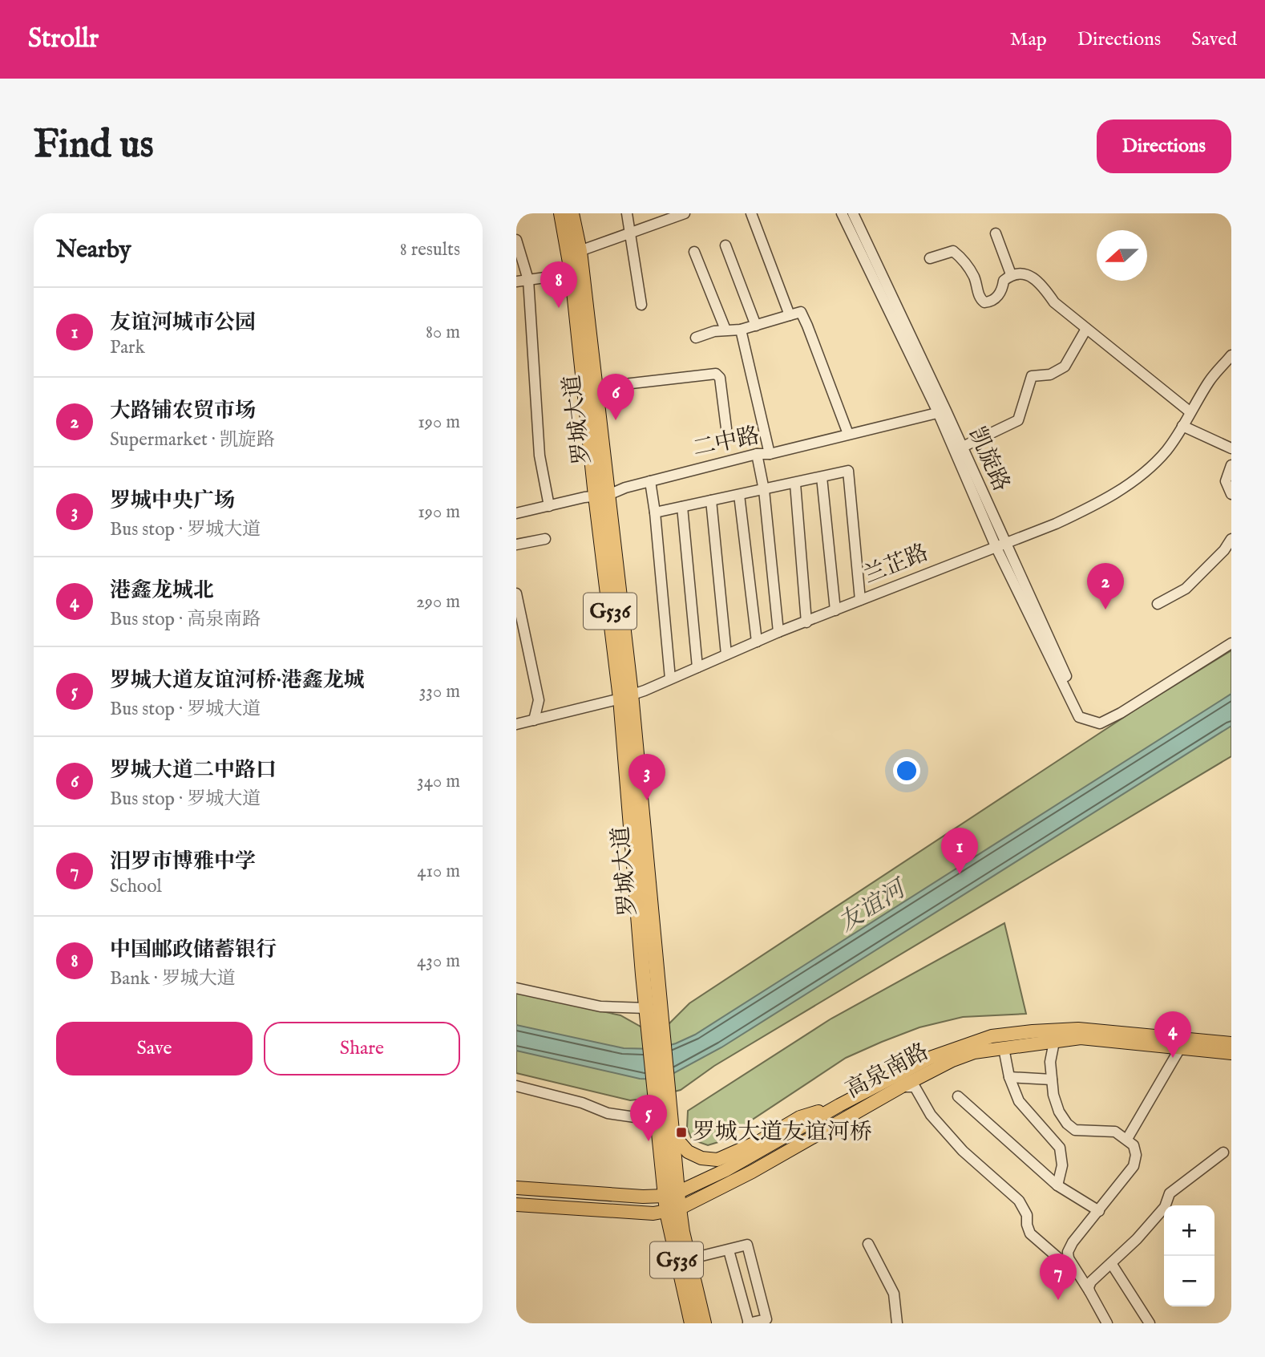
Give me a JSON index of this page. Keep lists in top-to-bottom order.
{
  "streets": {
    "highway": ["罗城大道", "G536"],
    "main road": ["高泉南路"],
    "street": ["二中路", "凯旋路", "兰芷路"]
  },
  "crossings": [
    ["罗城大道", "二中路"],
    ["罗城大道", "兰芷路"],
    ["罗城大道", "高泉南路"],
    ["二中路", "凯旋路"],
    ["凯旋路", "兰芷路"]
  ],
  "water": ["友谊河"],
  "places": {
    "transit": ["罗城大道友谊河桥"]
  },
  "north": "left",
  "page": {
    "header": "Strollr",
    "nav": ["Map", "Directions", "Saved"],
    "buttons": [
      "Directions",
      ["Save", "Share"]
    ],
    "title": "Find us",
    "heading": ["Nearby", "8 results"],
    "pins": [
      "8",
      "6",
      "2",
      "3",
      "1",
      "4",
      "5",
      "7"
    ],
    "list": [
      {
        "mark": "1",
        "name": "友谊河城市公园",
        "note": "Park",
        "value": "80 m"
      },
      {
        "mark": "2",
        "name": "大路铺农贸市场",
        "note": "Supermarket · 凯旋路",
        "value": "190 m"
      },
      {
        "mark": "3",
        "name": "罗城中央广场",
        "note": "Bus stop · 罗城大道",
        "value": "190 m"
      },
      {
        "mark": "4",
        "name": "港鑫龙城北",
        "note": "Bus stop · 高泉南路",
        "value": "290 m"
      },
      {
        "mark": "5",
        "name": "罗城大道友谊河桥·港鑫龙城",
        "note": "Bus stop · 罗城大道",
        "value": "330 m"
      },
      {
        "mark": "6",
        "name": "罗城大道二中路口",
        "note": "Bus stop · 罗城大道",
        "value": "340 m"
      },
      {
        "mark": "7",
        "name": "汨罗市博雅中学",
        "note": "School",
        "value": "410 m"
      },
      {
        "mark": "8",
        "name": "中国邮政储蓄银行",
        "note": "Bank · 罗城大道",
        "value": "430 m"
      }
    ],
    "map_buttons": ["+", "−"]
  }
}
